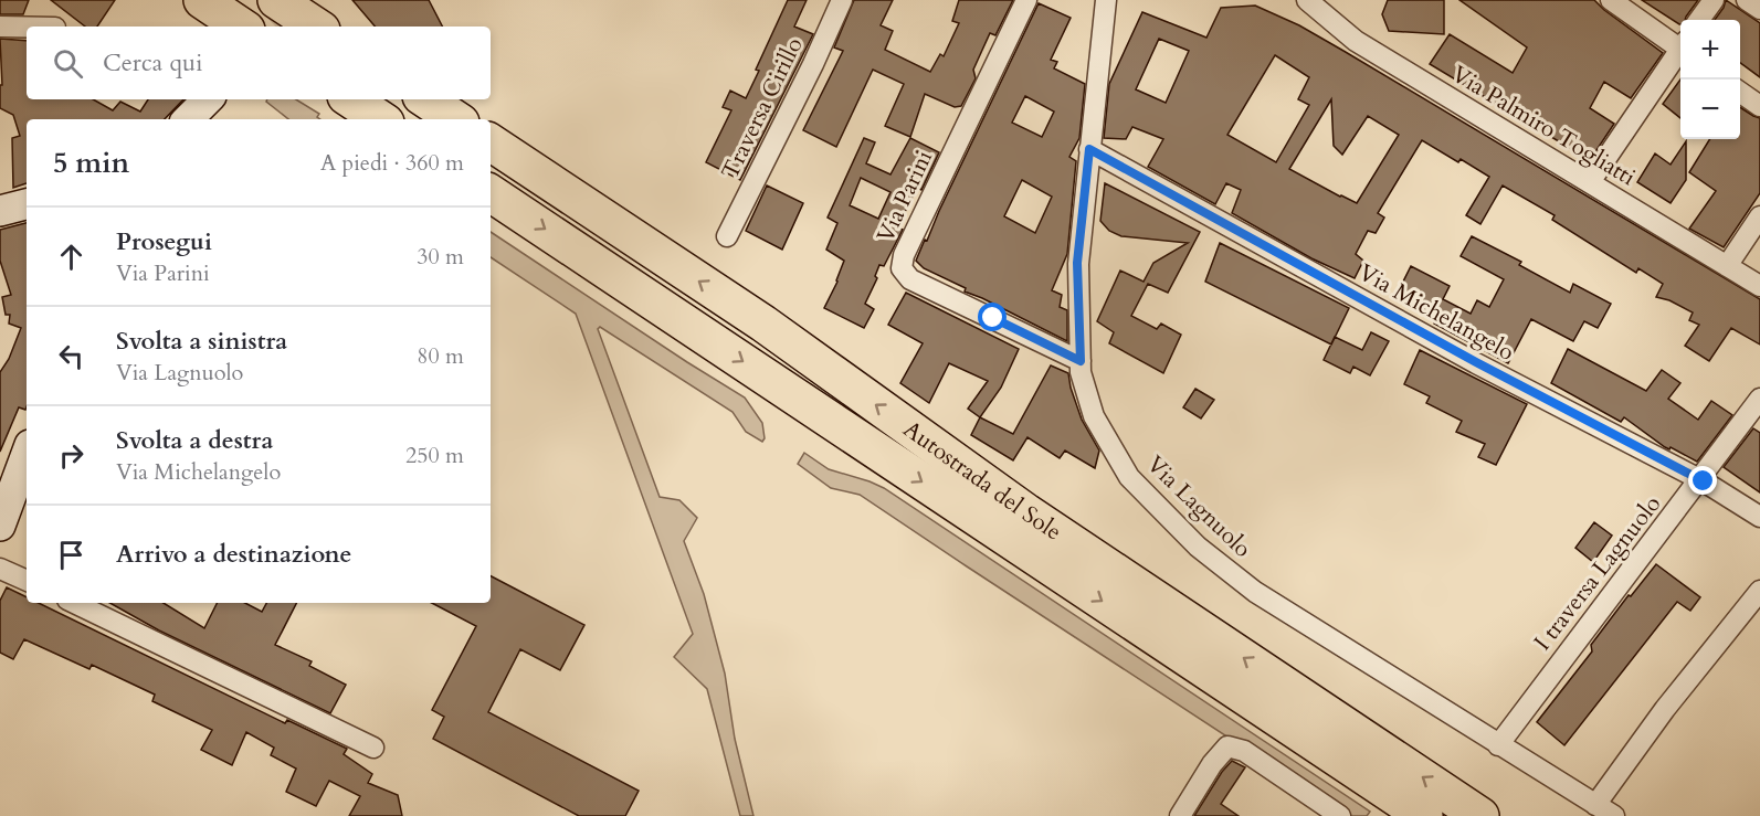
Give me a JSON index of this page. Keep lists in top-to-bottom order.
{
  "streets": {
    "highway": ["Autostrada del Sole"],
    "street": [
      "Traversa Cirillo",
      "Via Palmiro Togliatti",
      "Via Parini",
      "Via Michelangelo",
      "Via Lagnuolo",
      "I traversa Lagnuolo"
    ]
  },
  "crossings": [
    ["Via Parini", "Via Lagnuolo"],
    ["Via Michelangelo", "Via Lagnuolo"],
    ["Via Michelangelo", "I traversa Lagnuolo"],
    ["Via Lagnuolo", "I traversa Lagnuolo"]
  ],
  "page": {
    "map_buttons": ["+", "−"],
    "search": "Cerca qui",
    "heading": ["5 min", "A piedi · 360 m"],
    "list": [
      ["Prosegui", "Via Parini", "30 m"],
      ["Svolta a sinistra", "Via Lagnuolo", "80 m"],
      ["Svolta a destra", "Via Michelangelo", "250 m"],
      "Arrivo a destinazione"
    ]
  }
}
